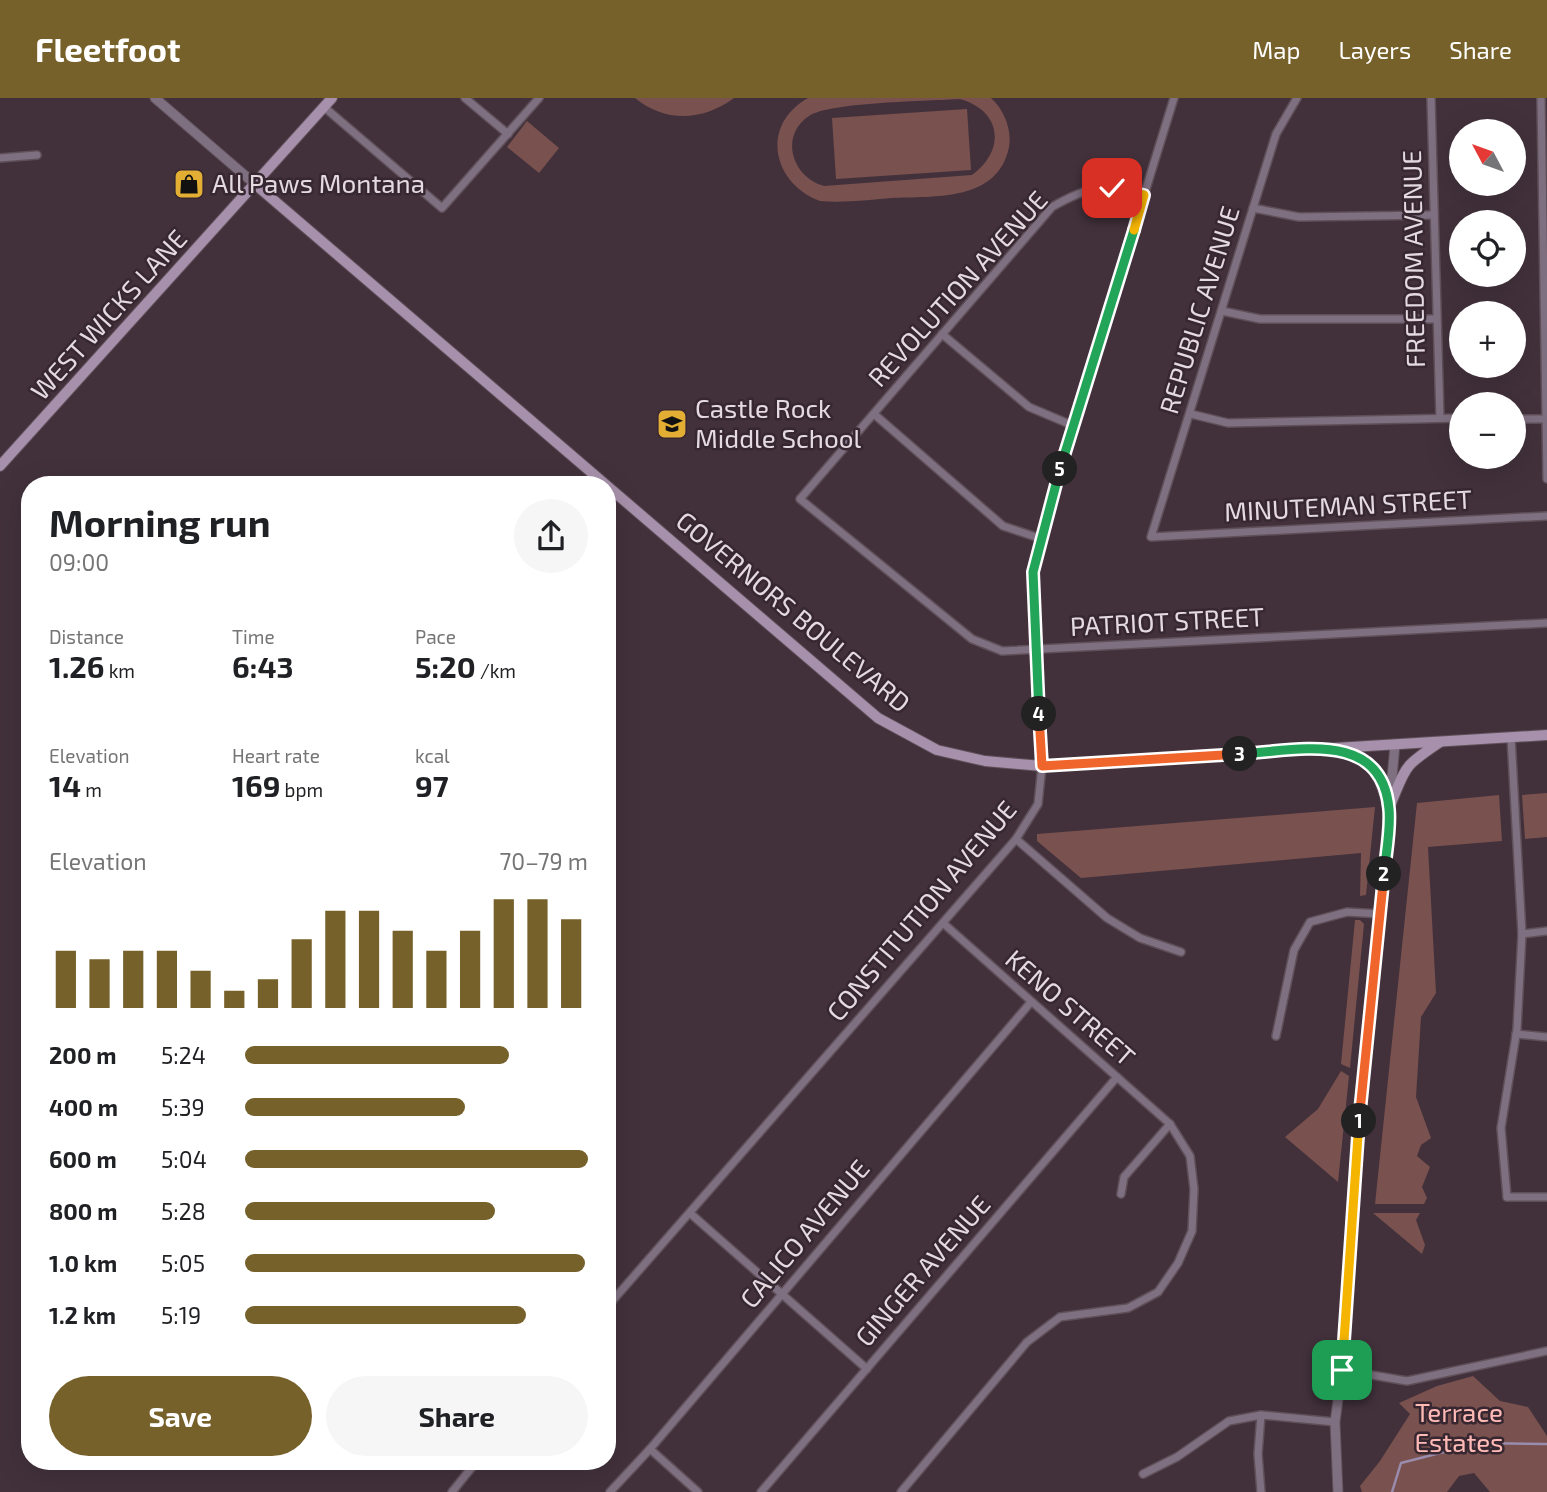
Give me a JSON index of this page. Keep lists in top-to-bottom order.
{
  "streets": {
    "main road": ["WEST WICKS LANE", "GOVERNORS BOULEVARD"],
    "street": [
      "FREEDOM AVENUE",
      "REVOLUTION AVENUE",
      "REPUBLIC AVENUE",
      "MINUTEMAN STREET",
      "PATRIOT STREET",
      "CONSTITUTION AVENUE",
      "KENO STREET",
      "CALICO AVENUE",
      "GINGER AVENUE"
    ]
  },
  "crossings": [
    ["REVOLUTION AVENUE", "PATRIOT STREET"],
    ["REVOLUTION AVENUE", "CONSTITUTION AVENUE"],
    ["REPUBLIC AVENUE", "MINUTEMAN STREET"],
    ["WEST WICKS LANE", "GOVERNORS BOULEVARD"],
    ["GOVERNORS BOULEVARD", "CONSTITUTION AVENUE"],
    ["PATRIOT STREET", "CONSTITUTION AVENUE"],
    ["CONSTITUTION AVENUE", "KENO STREET"],
    ["KENO STREET", "CALICO AVENUE"],
    ["KENO STREET", "GINGER AVENUE"]
  ],
  "parks": ["Terrace Estates"],
  "places": {
    "shop": ["All Paws Montana"],
    "school or university": ["Castle Rock Middle School"]
  },
  "north": "top left",
  "page": {
    "header": "Fleetfoot",
    "nav": ["Map", "Layers", "Share"],
    "map_buttons": ["+", "−"],
    "pins": [
      "5",
      "4",
      "3",
      "2",
      "1"
    ],
    "heading": ["Morning run", "09:00"],
    "stats": [
      ["Distance", "1.26 km"],
      ["Time", "6:43"],
      ["Pace", "5:20 /km"],
      ["Elevation", "14 m"],
      ["Heart rate", "169 bpm"],
      ["kcal", "97"]
    ],
    "chart": ["Elevation", "70–79 m"],
    "list": [
      {
        "name": "200 m",
        "note": "5:24"
      },
      {
        "name": "400 m",
        "note": "5:39"
      },
      {
        "name": "600 m",
        "note": "5:04"
      },
      {
        "name": "800 m",
        "note": "5:28"
      },
      {
        "name": "1.0 km",
        "note": "5:05"
      },
      {
        "name": "1.2 km",
        "note": "5:19"
      }
    ],
    "buttons": ["Save", "Share"]
  }
}
